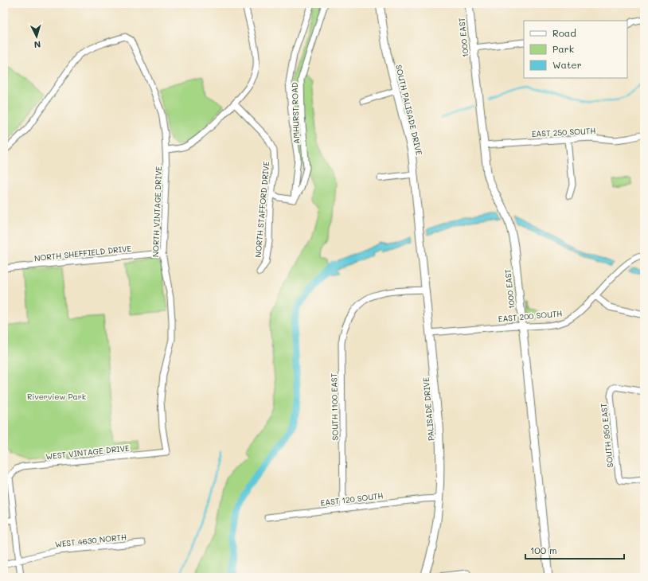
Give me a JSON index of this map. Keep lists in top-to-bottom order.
{
  "streets": {
    "street": [
      "1000 EAST",
      "SOUTH PALISADE DRIVE",
      "AMHURST ROAD",
      "EAST 250 SOUTH",
      "NORTH STAFFORD DRIVE",
      "NORTH VINTAGE DRIVE",
      "NORTH SHEFFIELD DRIVE",
      "EAST 200 SOUTH",
      "SOUTH 1100 EAST",
      "PALISADE DRIVE",
      "SOUTH 950 EAST",
      "WEST VINTAGE DRIVE",
      "EAST 120 SOUTH",
      "WEST 4630 NORTH"
    ]
  },
  "crossings": [
    ["1000 EAST", "EAST 250 SOUTH"],
    ["1000 EAST", "EAST 200 SOUTH"],
    ["SOUTH PALISADE DRIVE", "PALISADE DRIVE"],
    ["NORTH VINTAGE DRIVE", "NORTH SHEFFIELD DRIVE"],
    ["NORTH VINTAGE DRIVE", "WEST VINTAGE DRIVE"],
    ["EAST 200 SOUTH", "PALISADE DRIVE"],
    ["SOUTH 1100 EAST", "PALISADE DRIVE"],
    ["SOUTH 1100 EAST", "EAST 120 SOUTH"],
    ["PALISADE DRIVE", "EAST 120 SOUTH"]
  ],
  "parks": ["Riverview Park"],
  "legend": ["Road", "Park", "Water"],
  "scale_bar": "100 m",
  "north": "bottom"
}
